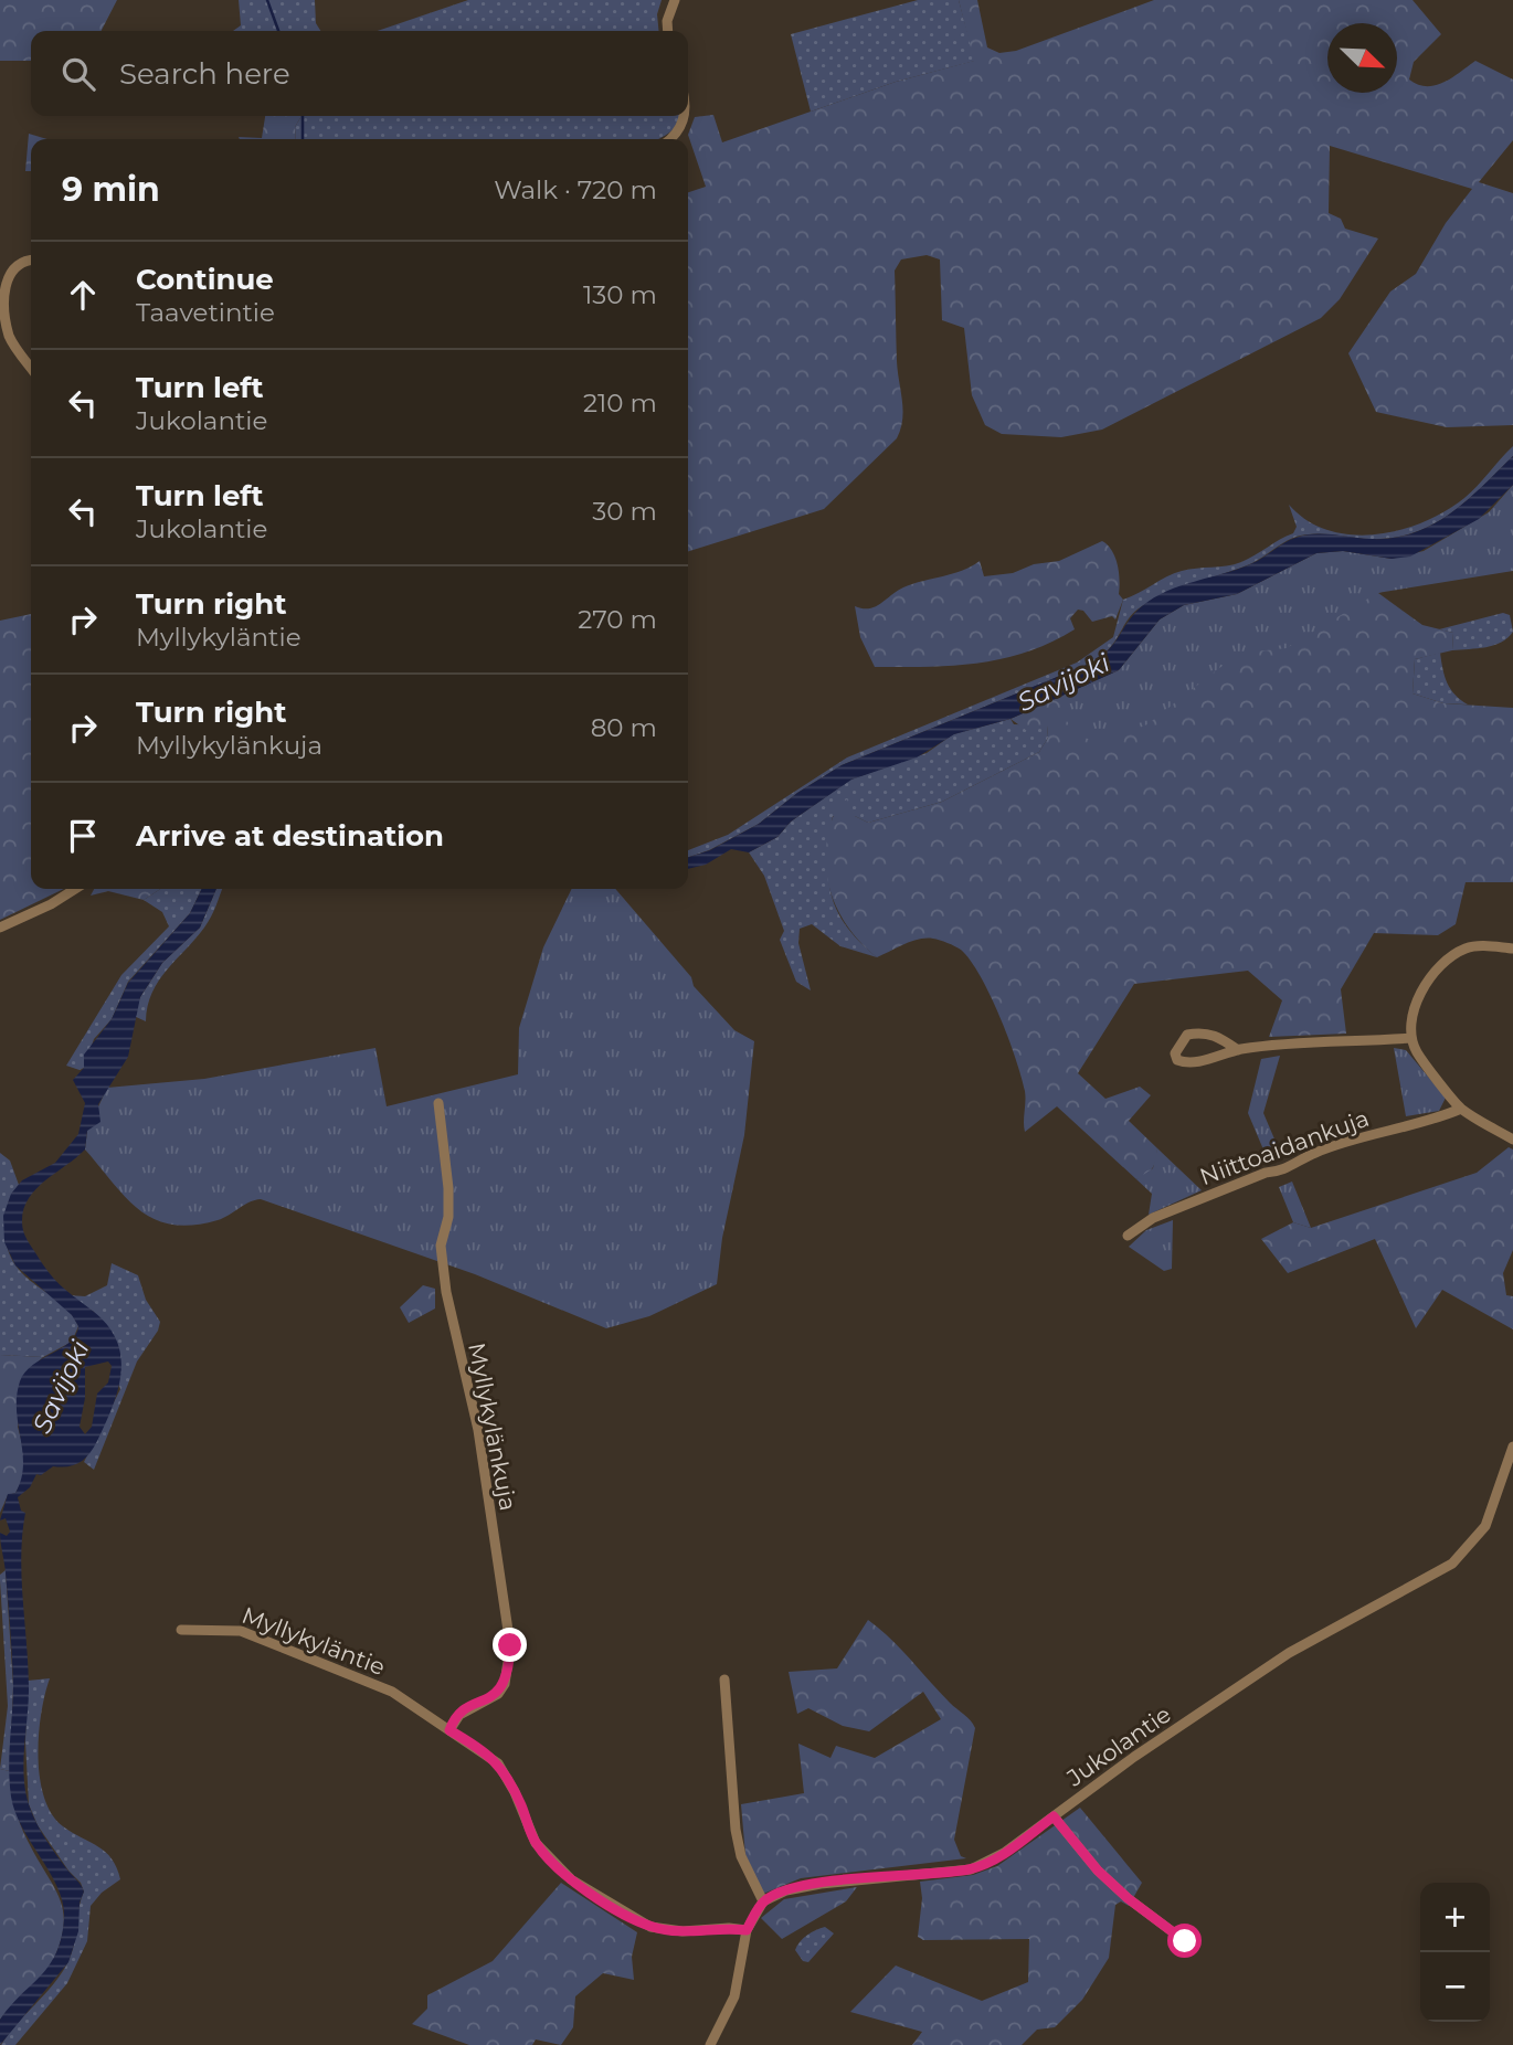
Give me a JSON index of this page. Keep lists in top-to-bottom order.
{
  "streets": {
    "street": [
      "Niittoaidankuja",
      "Myllykylänkuja",
      "Myllykyläntie",
      "Jukolantie"
    ]
  },
  "crossings": [
    ["Myllykylänkuja", "Myllykyläntie"]
  ],
  "water": ["Savijoki"],
  "north": "bottom right",
  "page": {
    "search": "Search here",
    "heading": ["9 min", "Walk · 720 m"],
    "list": [
      ["Continue", "Taavetintie", "130 m"],
      ["Turn left", "Jukolantie", "210 m"],
      ["Turn left", "Jukolantie", "30 m"],
      ["Turn right", "Myllykyläntie", "270 m"],
      ["Turn right", "Myllykylänkuja", "80 m"],
      "Arrive at destination"
    ],
    "map_buttons": ["+", "−"]
  }
}
